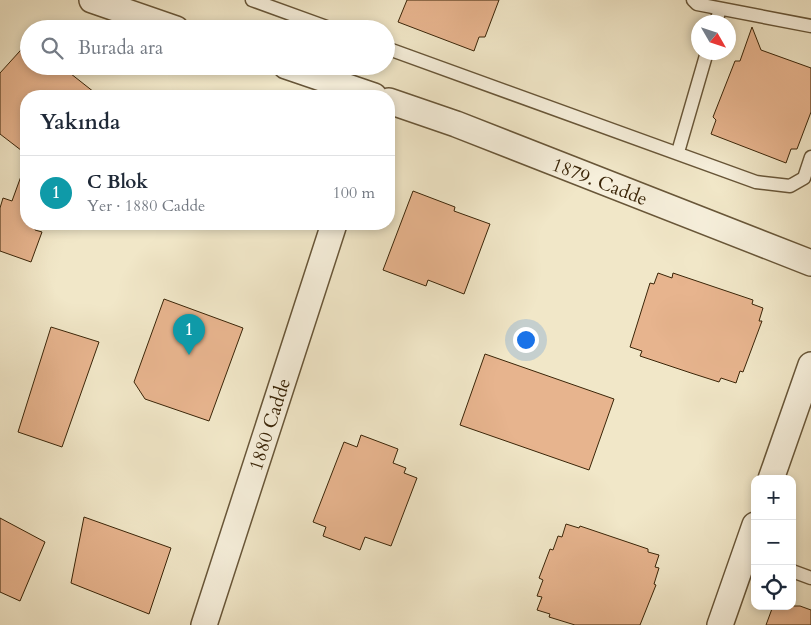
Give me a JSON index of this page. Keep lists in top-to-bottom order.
{
  "streets": {
    "street": ["1879. Cadde", "1880 Cadde"]
  },
  "north": "bottom right",
  "page": {
    "search": "Burada ara",
    "heading": "Yakında",
    "list": [
      {
        "mark": "1",
        "name": "C Blok",
        "note": "Yer · 1880 Cadde",
        "value": "100 m"
      }
    ],
    "pins": "1",
    "map_buttons": ["+", "−"]
  }
}
